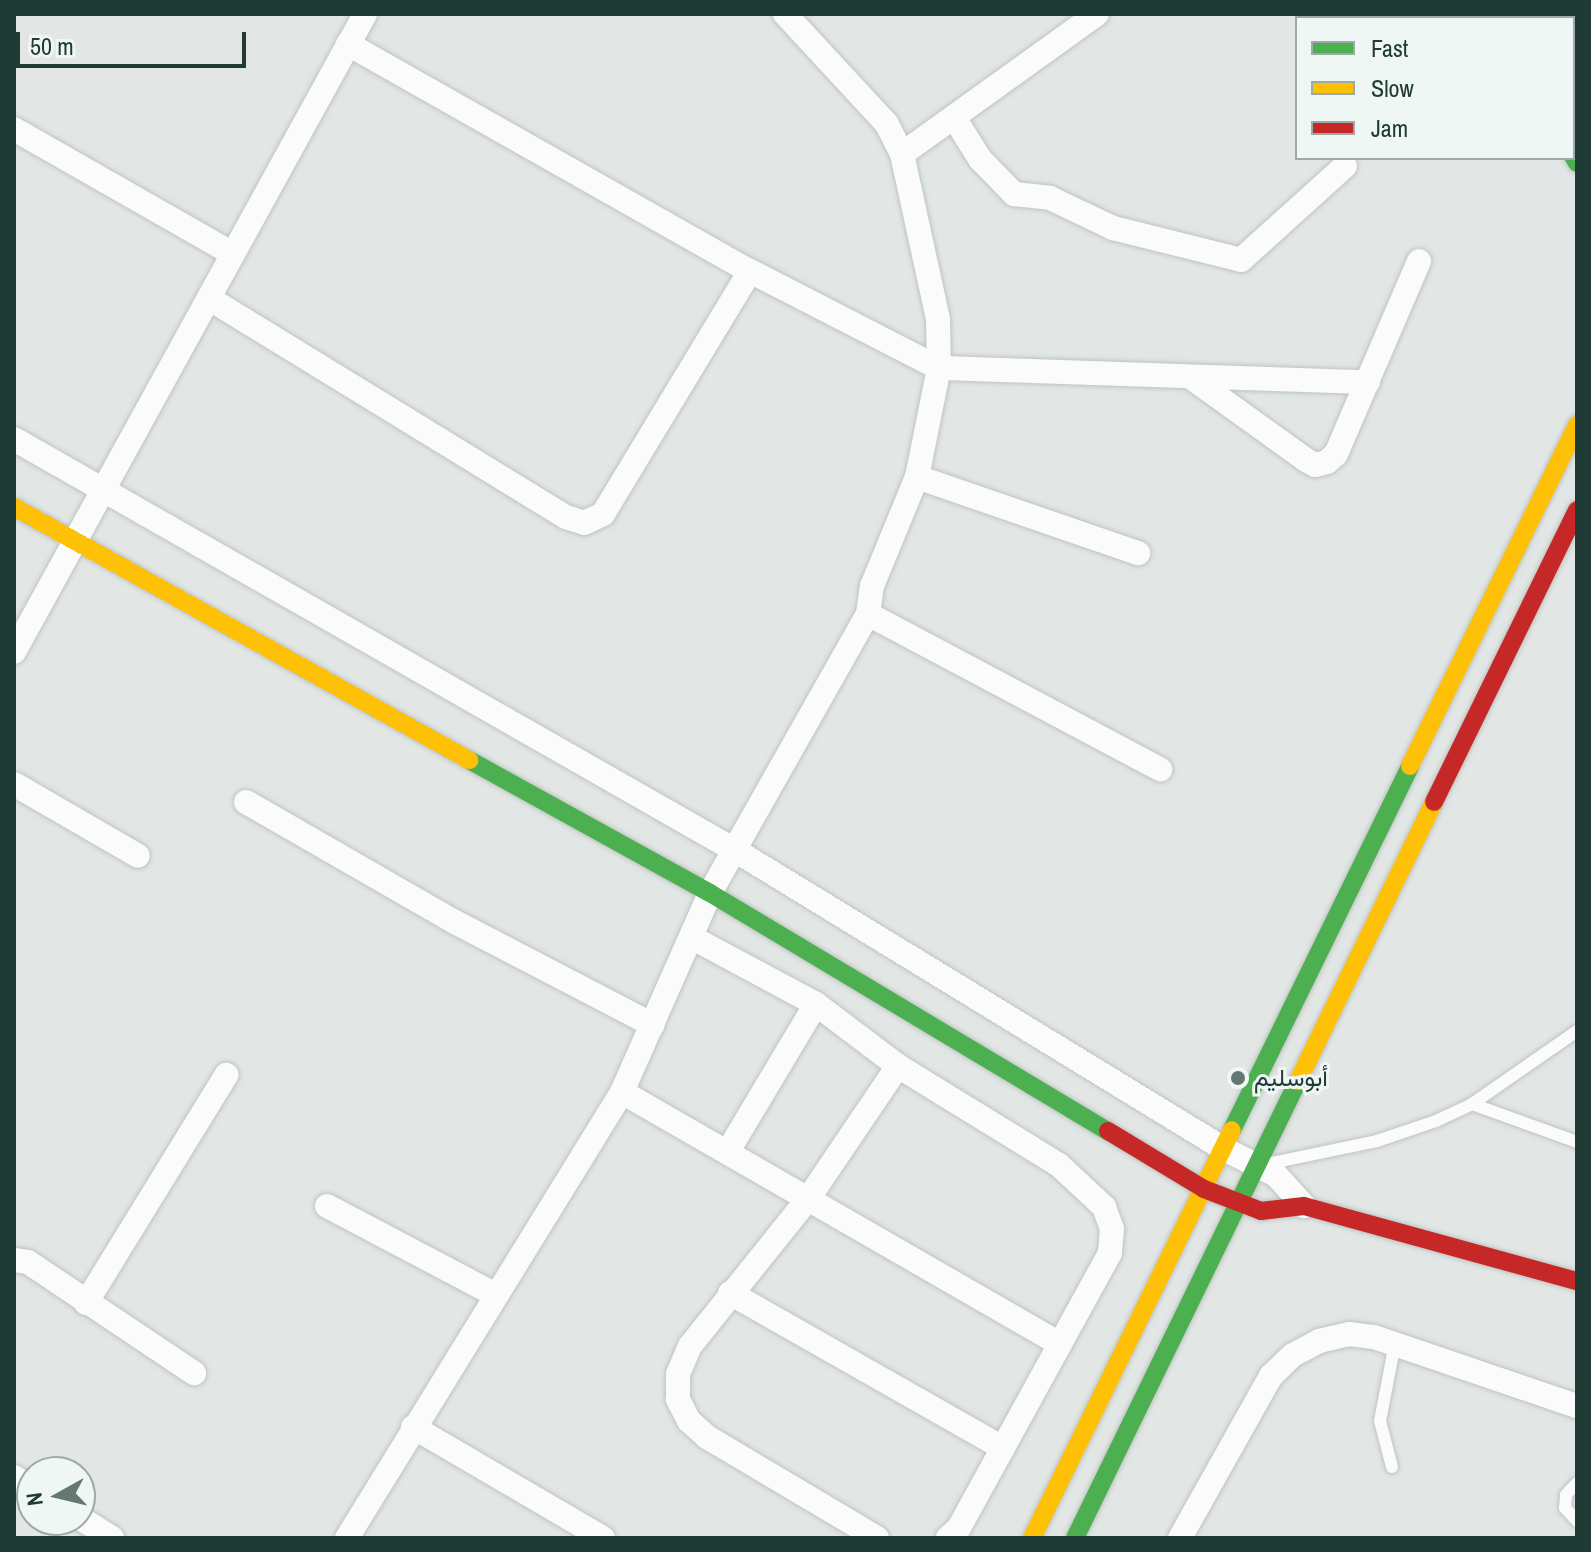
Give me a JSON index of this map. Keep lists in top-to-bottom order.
{
  "places": ["أبوسليم"],
  "legend": ["Fast", "Slow", "Jam"],
  "scale_bar": "50 m",
  "north": "left"
}
